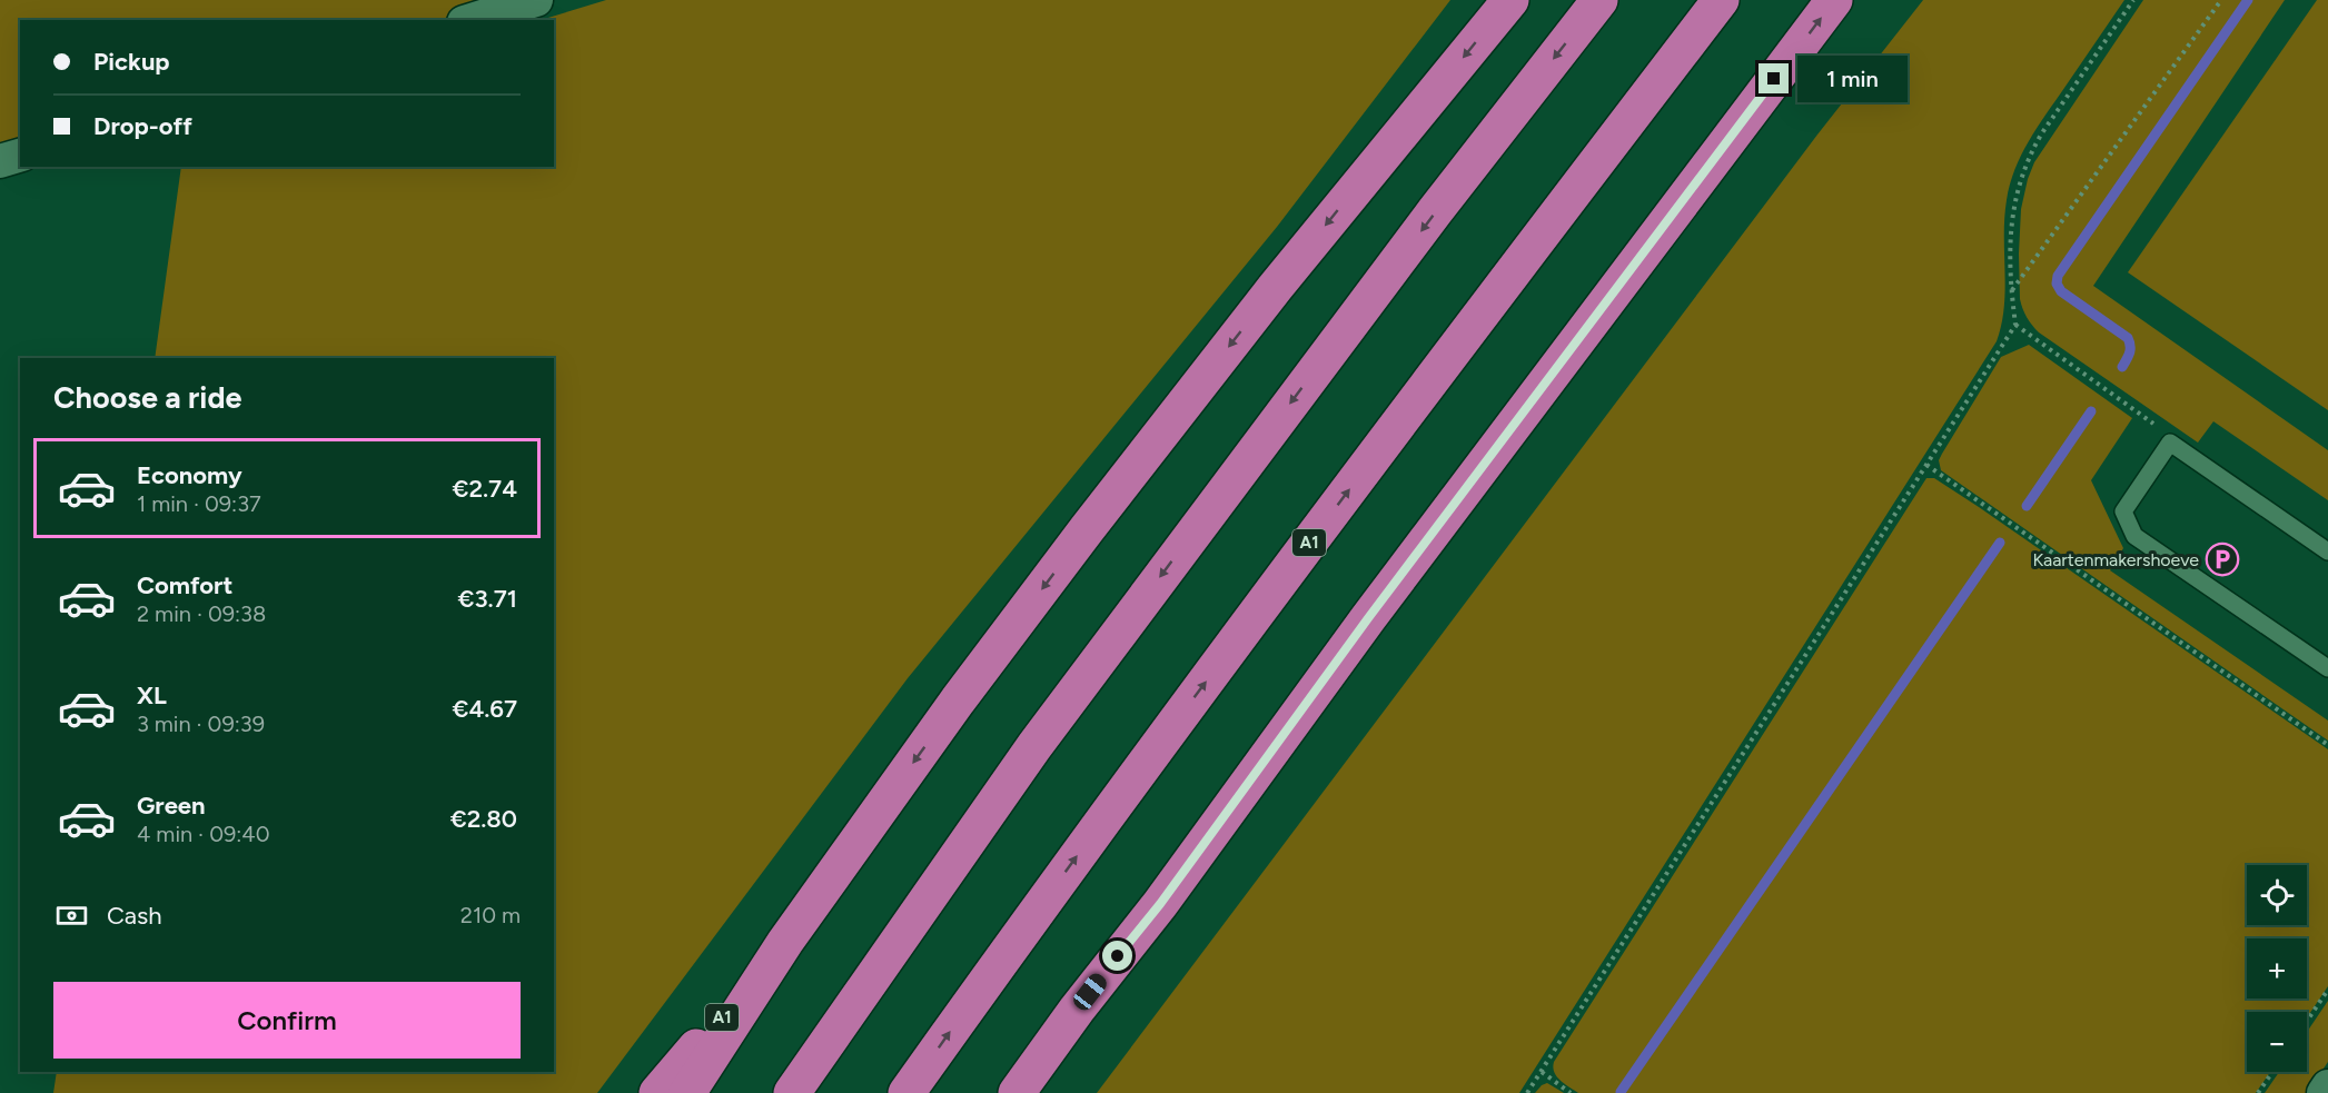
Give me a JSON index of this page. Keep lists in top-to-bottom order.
{
  "streets": {
    "highway": ["A1"]
  },
  "places": {
    "parking": ["Kaartenmakershoeve"]
  },
  "page": {
    "banner": ["Pickup", "Drop-off"],
    "bubble": "1 min",
    "heading": "Choose a ride",
    "list": [
      {
        "name": "Economy",
        "note": "1 min · 09:37",
        "value": "€2.74"
      },
      {
        "name": "Comfort",
        "note": "2 min · 09:38",
        "value": "€3.71"
      },
      {
        "name": "XL",
        "note": "3 min · 09:39",
        "value": "€4.67"
      },
      {
        "name": "Green",
        "note": "4 min · 09:40",
        "value": "€2.80"
      }
    ],
    "map_buttons": ["+", "−"],
    "pay": ["Cash", "210 m"],
    "buttons": "Confirm"
  }
}
